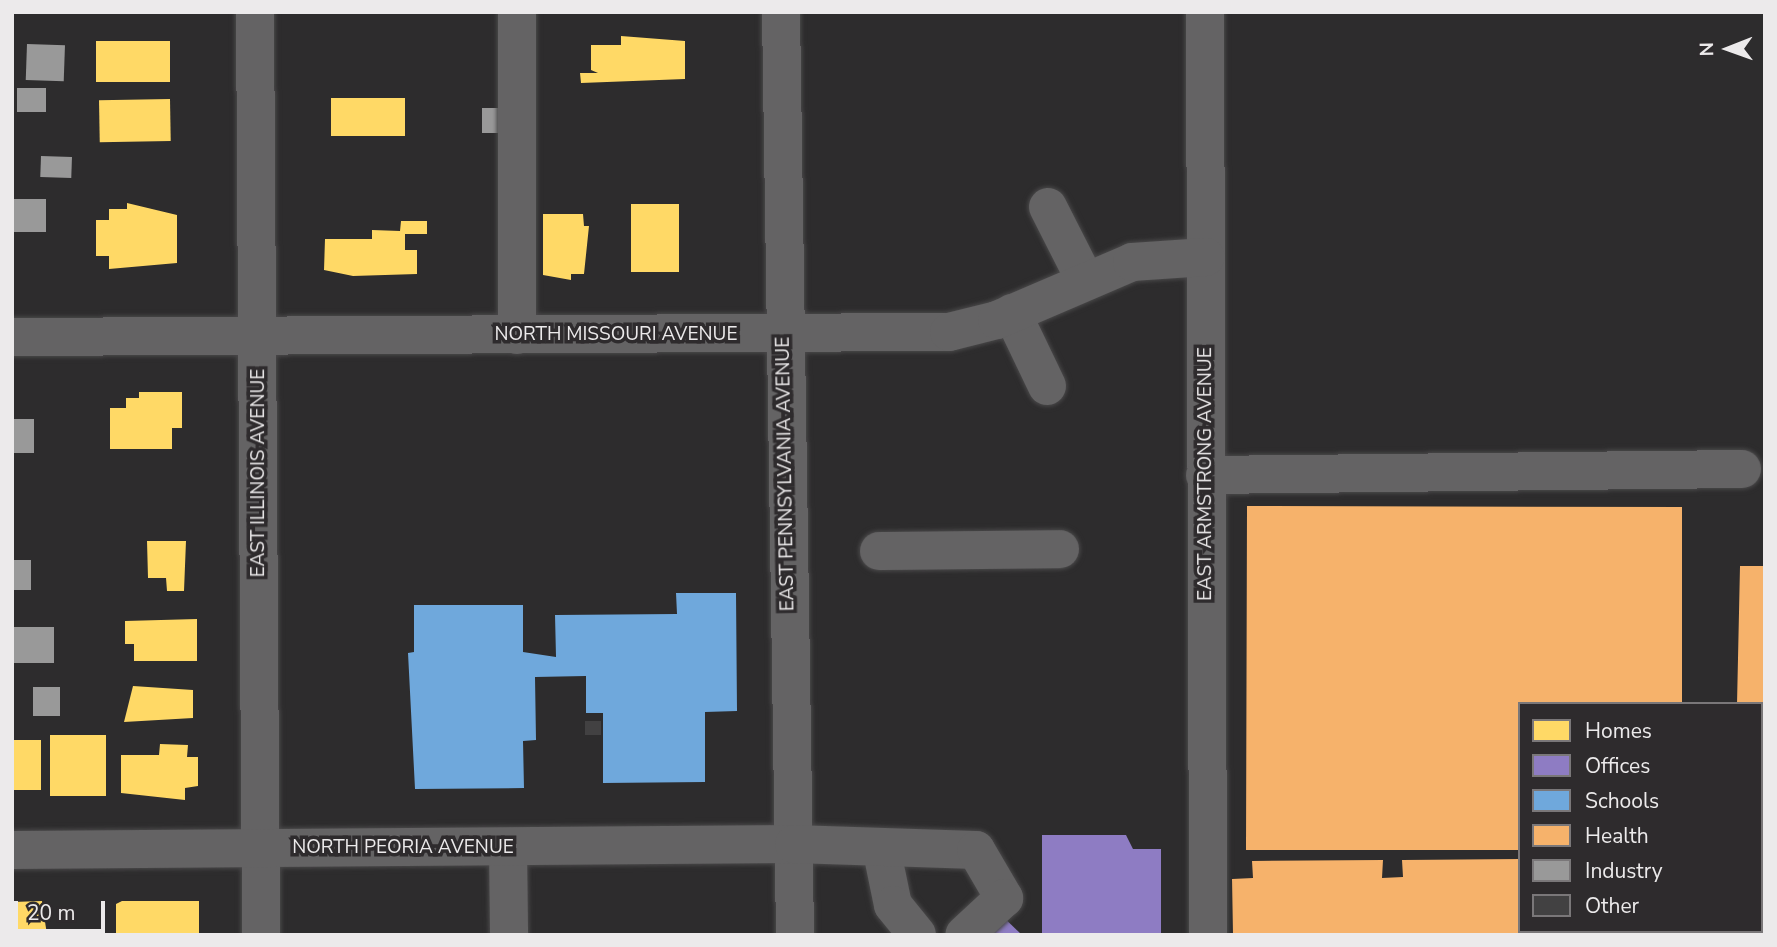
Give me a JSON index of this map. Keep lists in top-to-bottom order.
{
  "streets": {
    "street": [
      "NORTH MISSOURI AVENUE",
      "EAST ILLINOIS AVENUE",
      "EAST PENNSYLVANIA AVENUE",
      "EAST ARMSTRONG AVENUE",
      "NORTH PEORIA AVENUE"
    ]
  },
  "crossings": [
    ["NORTH MISSOURI AVENUE", "EAST ILLINOIS AVENUE"],
    ["NORTH MISSOURI AVENUE", "EAST PENNSYLVANIA AVENUE"],
    ["NORTH MISSOURI AVENUE", "EAST ARMSTRONG AVENUE"],
    ["EAST ILLINOIS AVENUE", "NORTH PEORIA AVENUE"],
    ["EAST PENNSYLVANIA AVENUE", "NORTH PEORIA AVENUE"]
  ],
  "legend": [
    "Homes",
    "Offices",
    "Schools",
    "Health",
    "Industry",
    "Other"
  ],
  "scale_bar": "20 m",
  "north": "left"
}
